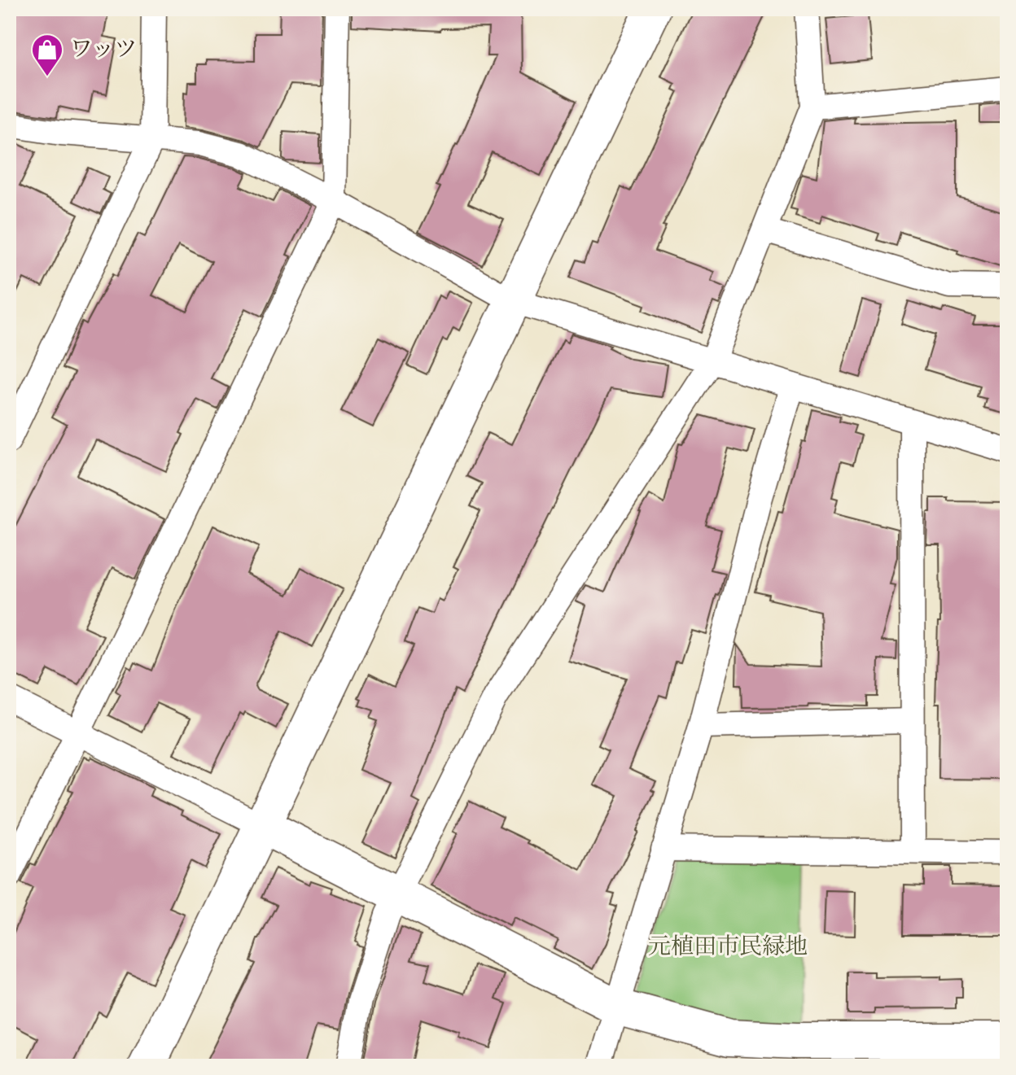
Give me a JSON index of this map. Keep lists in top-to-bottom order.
{
  "parks": ["元植田市民緑地"],
  "places": {
    "shop": ["ワッツ"]
  }
}
